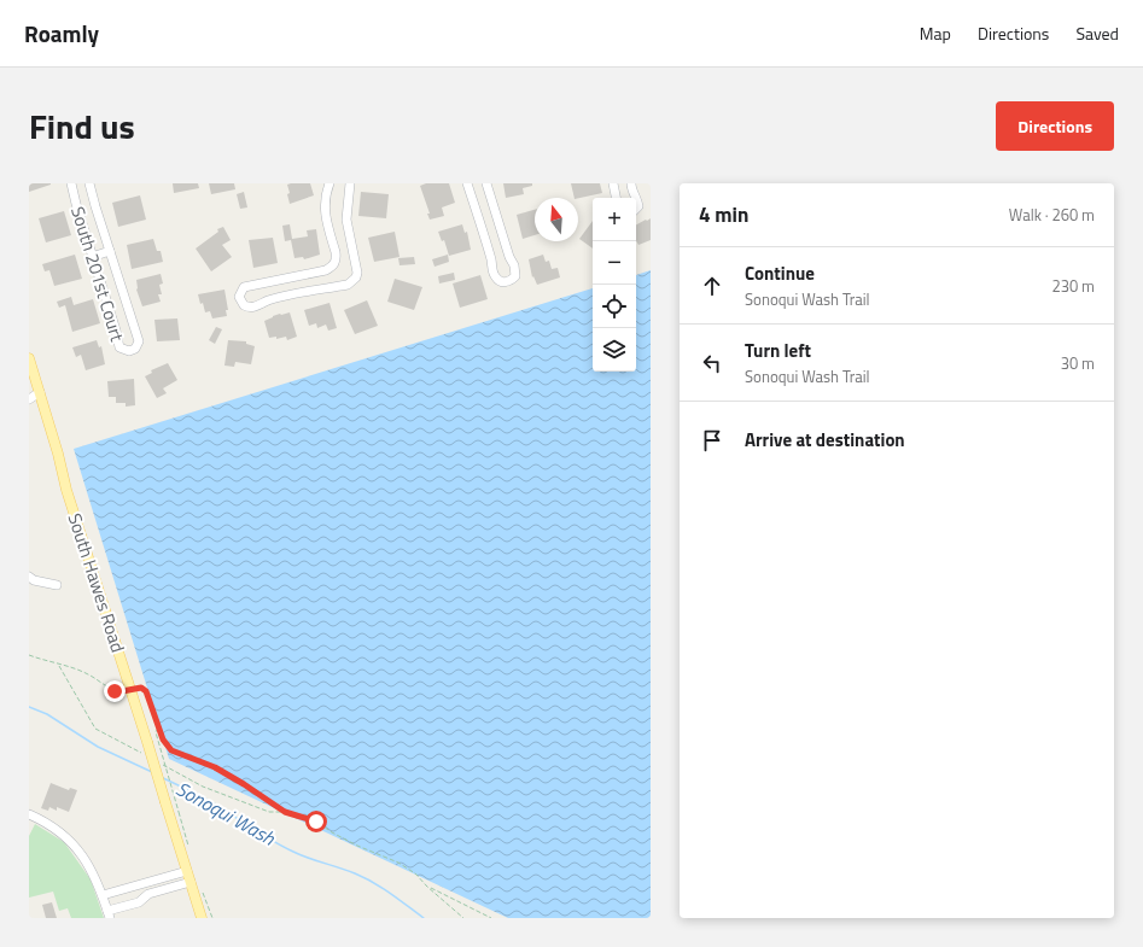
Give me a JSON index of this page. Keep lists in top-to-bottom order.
{
  "streets": {
    "main road": ["South Hawes Road"],
    "street": ["South 201st Court"]
  },
  "water": ["Sonoqui Wash"],
  "north": "top",
  "page": {
    "header": "Roamly",
    "nav": ["Map", "Directions", "Saved"],
    "title": "Find us",
    "buttons": "Directions",
    "heading": ["4 min", "Walk · 260 m"],
    "map_buttons": ["+", "−"],
    "list": [
      ["Continue", "Sonoqui Wash Trail", "230 m"],
      ["Turn left", "Sonoqui Wash Trail", "30 m"],
      "Arrive at destination"
    ]
  }
}
